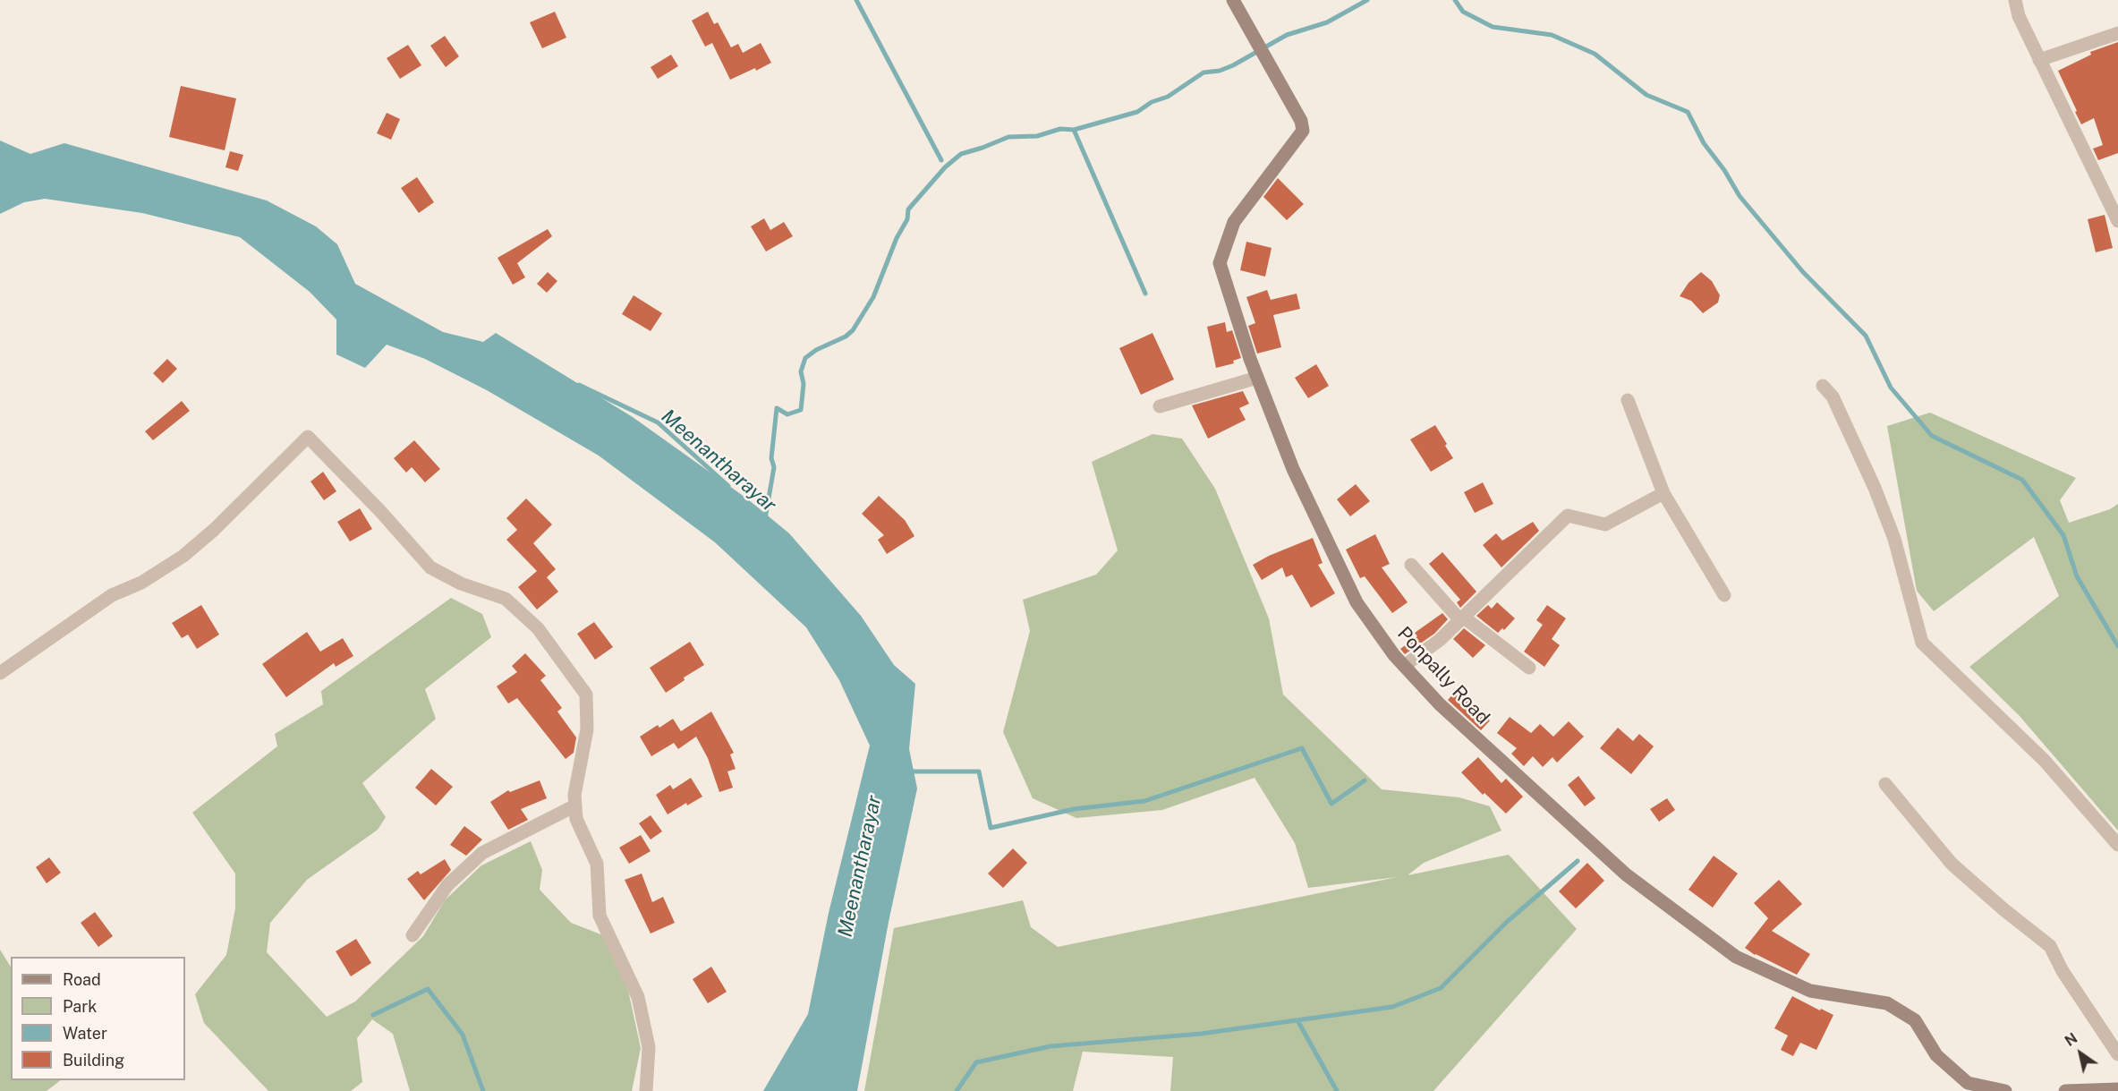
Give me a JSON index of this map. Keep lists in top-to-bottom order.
{
  "streets": {
    "main road": ["Ponpally Road"]
  },
  "water": ["Meenantharayar"],
  "legend": [
    "Road",
    "Park",
    "Water",
    "Building"
  ],
  "north": "top left"
}
